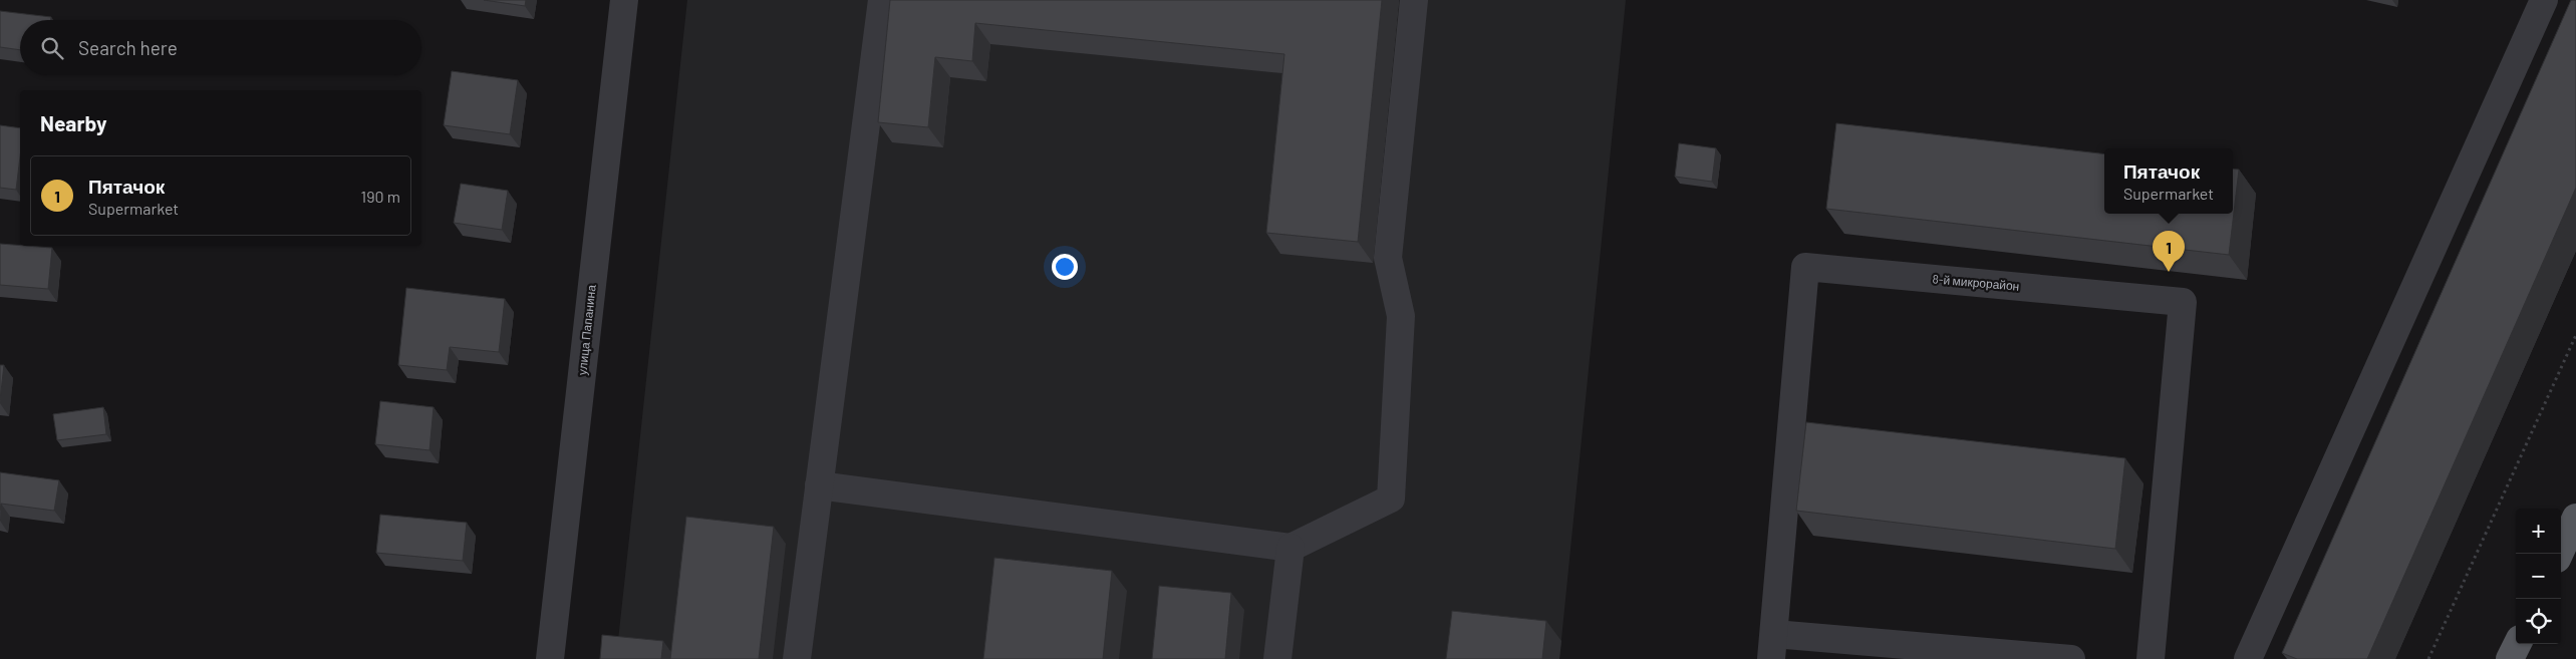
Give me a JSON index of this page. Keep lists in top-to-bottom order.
{
  "streets": {
    "street": ["8-й микрорайон", "улица Папанина"]
  },
  "page": {
    "search": "Search here",
    "heading": "Nearby",
    "popup": ["Пятачок", "Supermarket"],
    "list": [
      {
        "mark": "1",
        "name": "Пятачок",
        "note": "Supermarket",
        "value": "190 m"
      }
    ],
    "pins": "1",
    "map_buttons": ["+", "−"]
  }
}
